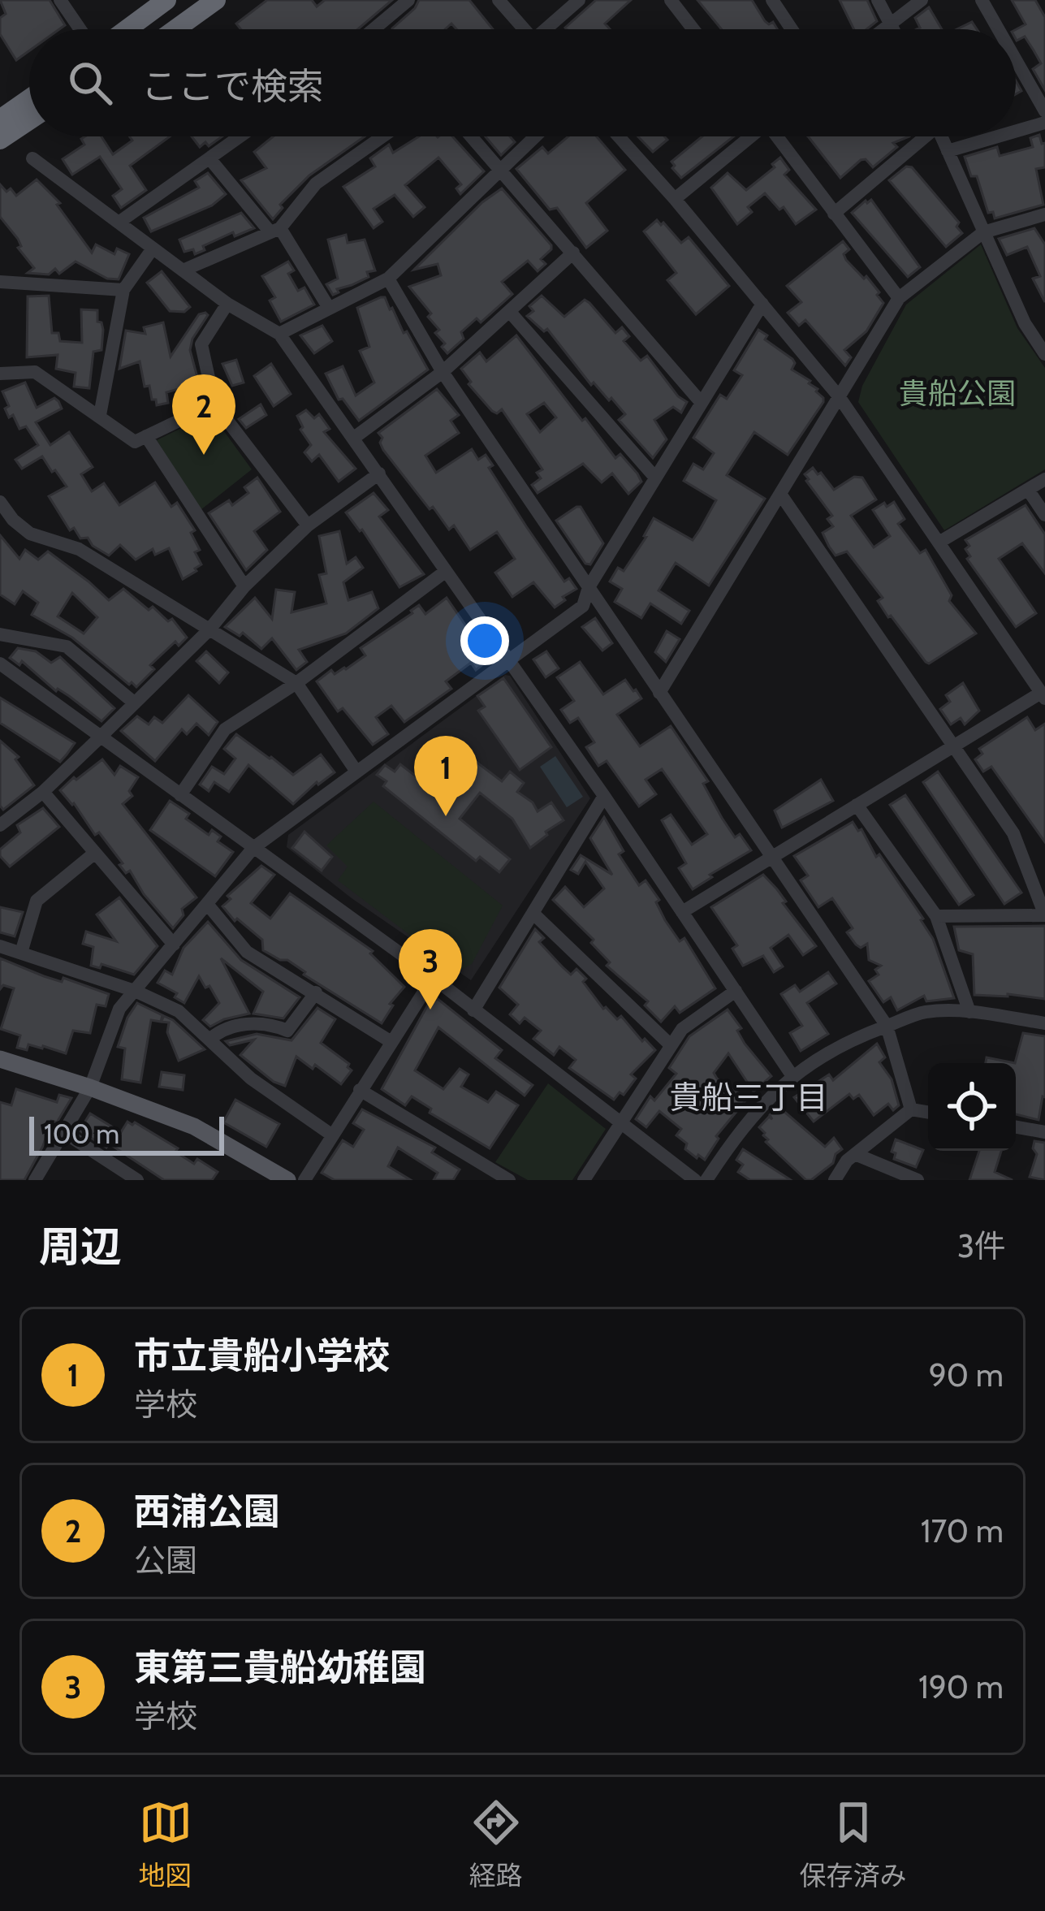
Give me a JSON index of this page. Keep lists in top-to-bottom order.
{
  "districts": ["貴船三丁目"],
  "parks": ["貴船公園"],
  "scale_bar": "100 m",
  "page": {
    "search": "ここで検索",
    "pins": ["2", "1", "3"],
    "scale": "100 m",
    "heading": ["周辺", "3件"],
    "list": [
      {
        "mark": "1",
        "name": "市立貴船小学校",
        "note": "学校",
        "value": "90 m"
      },
      {
        "mark": "2",
        "name": "西浦公園",
        "note": "公園",
        "value": "170 m"
      },
      {
        "mark": "3",
        "name": "東第三貴船幼稚園",
        "note": "学校",
        "value": "190 m"
      }
    ],
    "nav": ["地図", "経路", "保存済み"]
  }
}
